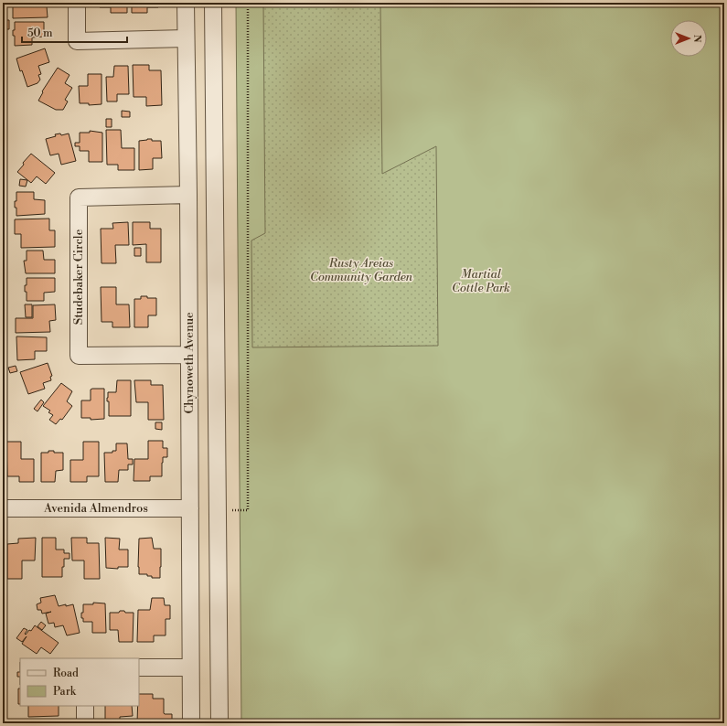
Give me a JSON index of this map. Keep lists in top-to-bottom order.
{
  "streets": {
    "street": ["Studebaker Circle", "Chynoweth Avenue", "Avenida Almendros"]
  },
  "crossings": [
    ["Studebaker Circle", "Chynoweth Avenue"],
    ["Chynoweth Avenue", "Avenida Almendros"]
  ],
  "parks": ["Rusty Areias Community Garden", "Martial Cottle Park"],
  "legend": ["Road", "Park"],
  "scale_bar": "50 m",
  "north": "right"
}
